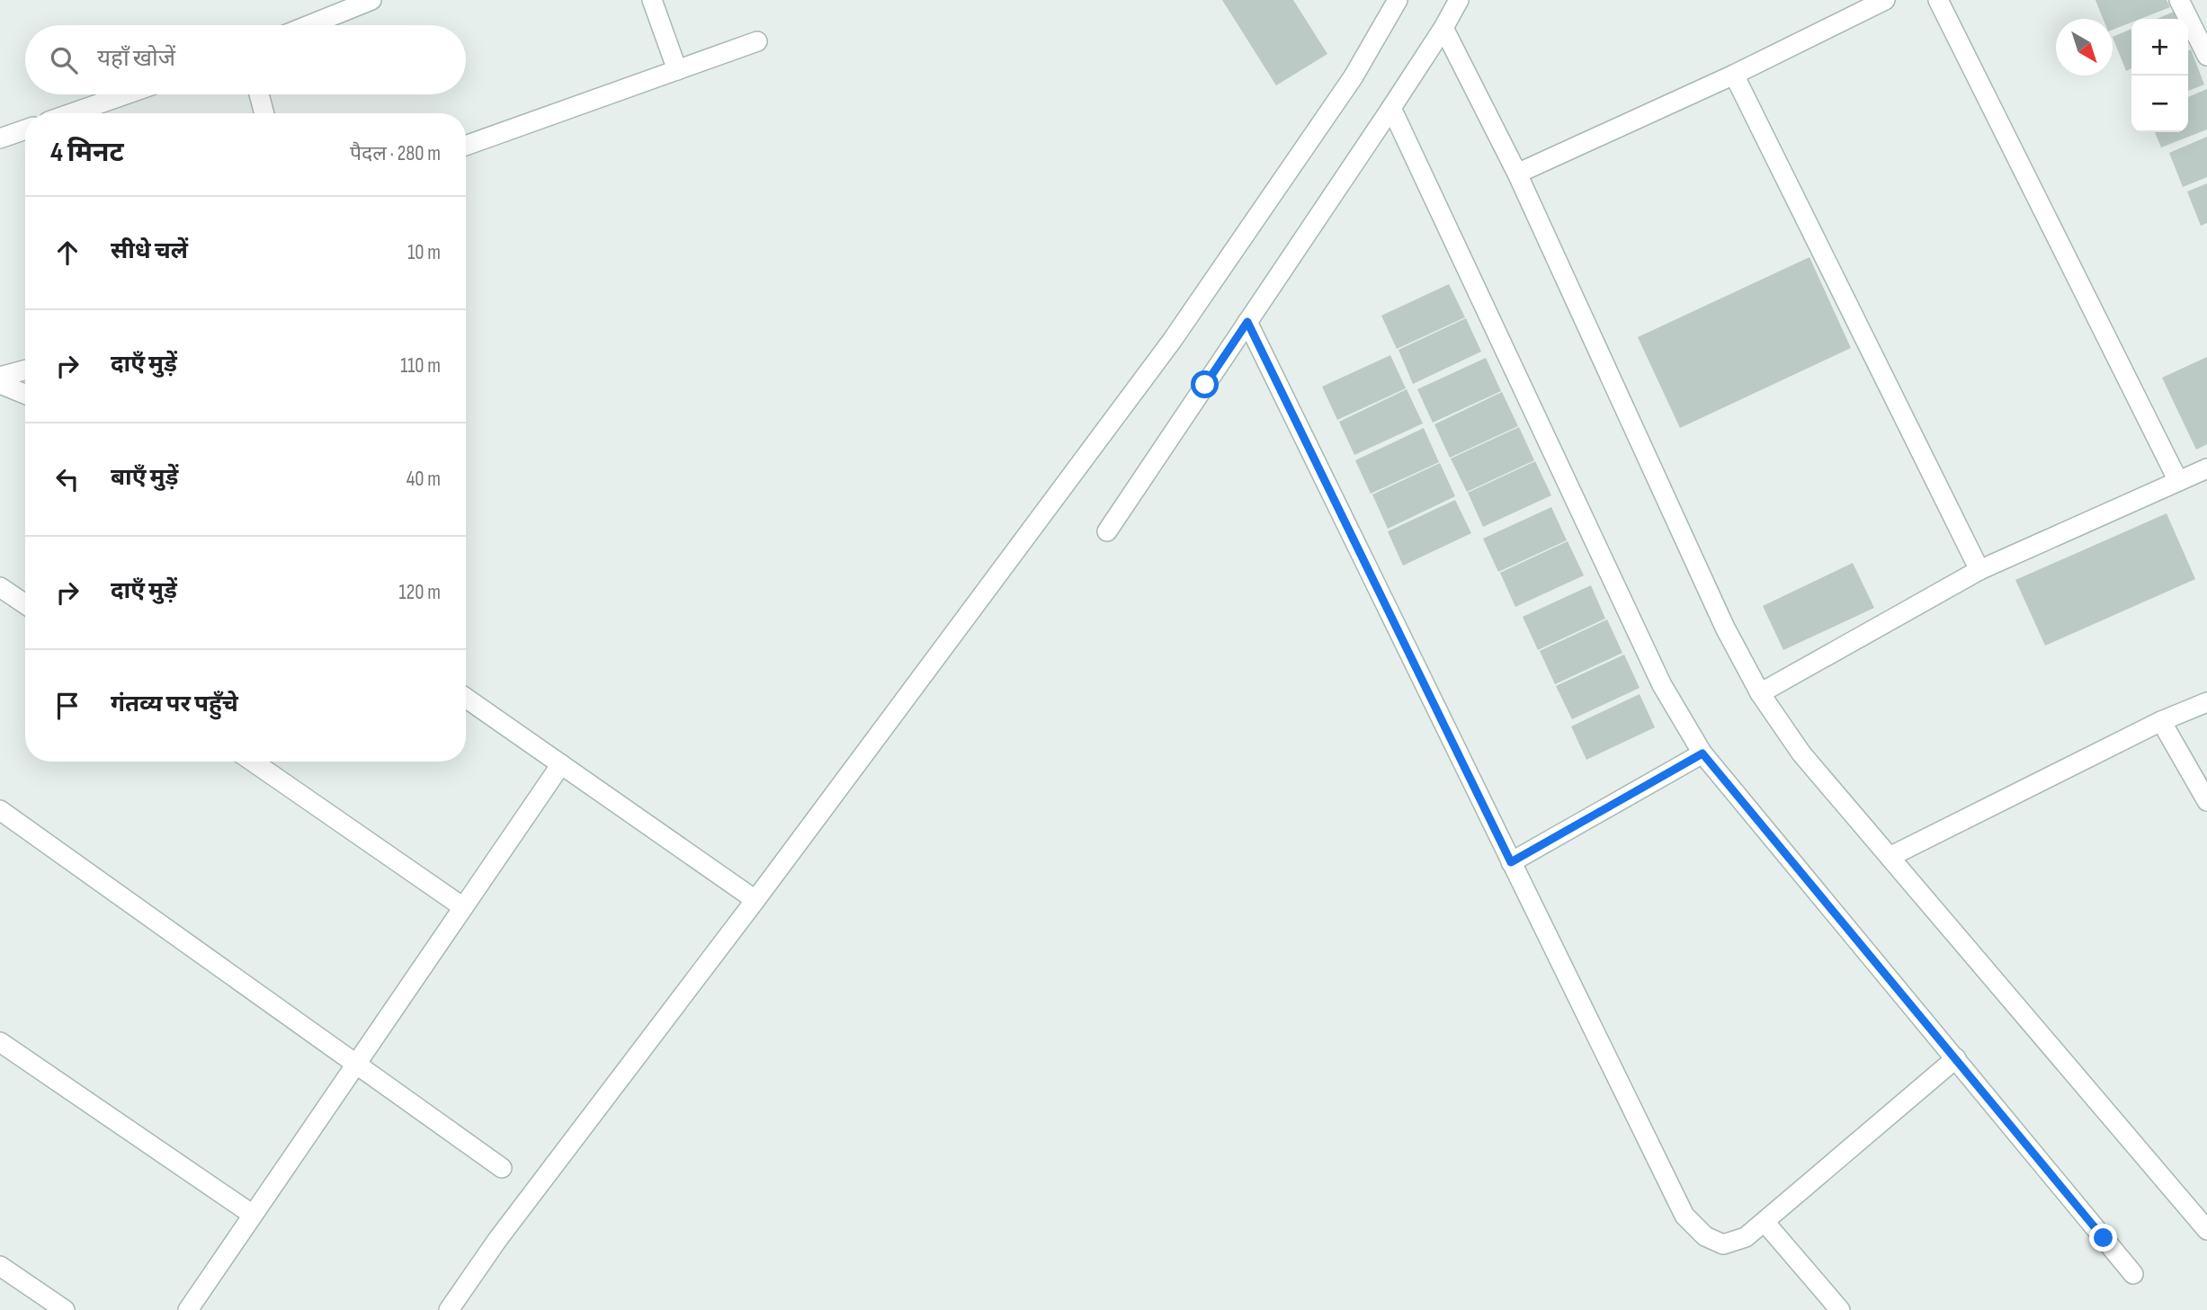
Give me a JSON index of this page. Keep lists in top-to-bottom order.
{
  "north": "bottom right",
  "page": {
    "map_buttons": ["+", "−"],
    "search": "यहाँ खोजें",
    "heading": ["4 मिनट", "पैदल · 280 m"],
    "list": [
      ["सीधे चलें", "10 m"],
      ["दाएँ मुड़ें", "110 m"],
      ["बाएँ मुड़ें", "40 m"],
      ["दाएँ मुड़ें", "120 m"],
      "गंतव्य पर पहुँचे"
    ]
  }
}
